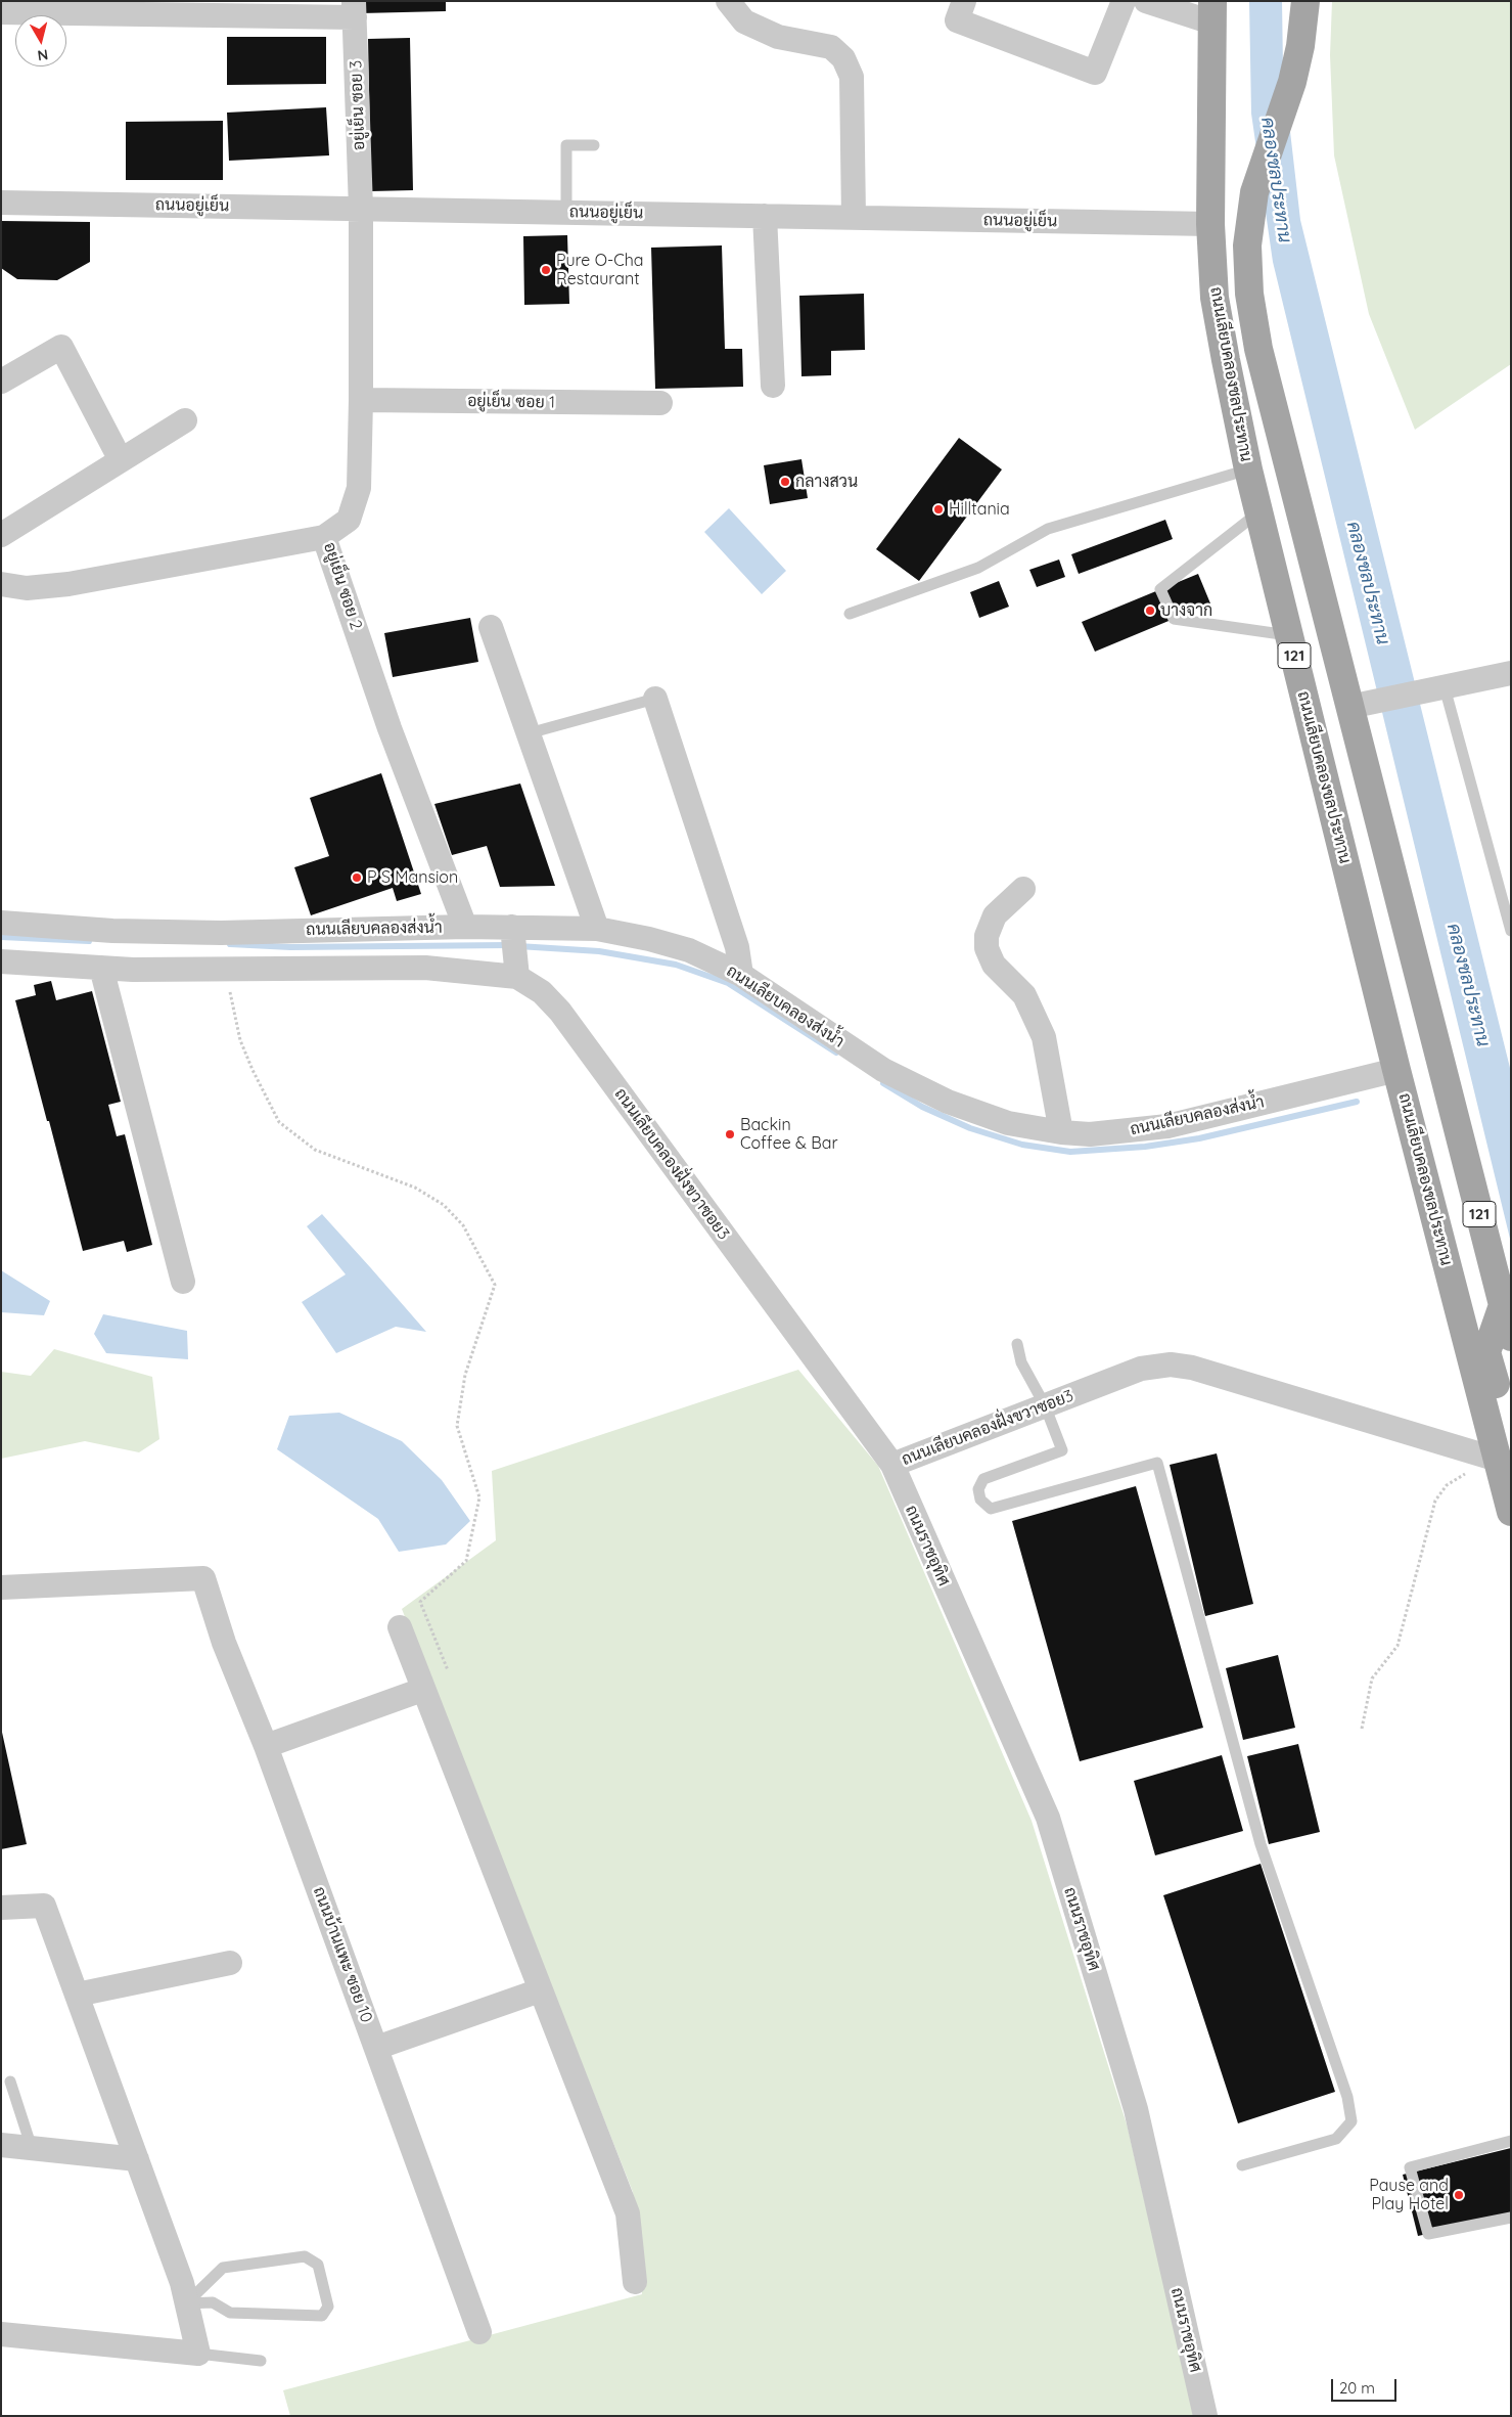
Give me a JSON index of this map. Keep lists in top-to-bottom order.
{
  "streets": {
    "main road": ["ถนนเลียบคลองชลประทาน", "121"],
    "street": [
      "อยู่เย็น ซอย 3",
      "ถนนอยู่เย็น",
      "อยู่เย็น ซอย 1",
      "อยู่เย็น ซอย 2",
      "ถนนเลียบคลองส่งน้ำ",
      "ถนนเลียบคลองฝั่งขวาซอย3",
      "ถนนราชอุทิศ",
      "ถนนบ้านแพะ ซอย 10"
    ]
  },
  "crossings": [
    ["อยู่เย็น ซอย 3", "ถนนอยู่เย็น"],
    ["อยู่เย็น ซอย 3", "อยู่เย็น ซอย 2"],
    ["ถนนอยู่เย็น", "ถนนเลียบคลองชลประทาน"],
    ["ถนนอยู่เย็น", "อยู่เย็น ซอย 2"],
    ["ถนนเลียบคลองชลประทาน", "ถนนเลียบคลองส่งน้ำ"],
    ["ถนนเลียบคลองชลประทาน", "ถนนเลียบคลองฝั่งขวาซอย3"],
    ["อยู่เย็น ซอย 1", "อยู่เย็น ซอย 2"],
    ["อยู่เย็น ซอย 2", "ถนนเลียบคลองส่งน้ำ"],
    ["ถนนเลียบคลองฝั่งขวาซอย3", "ถนนราชอุทิศ"]
  ],
  "water": ["คลองชลประทาน"],
  "places": [
    "Pure O-Cha Restaurant",
    "กลางสวน",
    "Hilltania",
    "บางจาก",
    "P S Mansion",
    "Backin Coffee & Bar",
    "Pause and Play Hotel"
  ],
  "scale_bar": "20 m",
  "north": "bottom"
}
